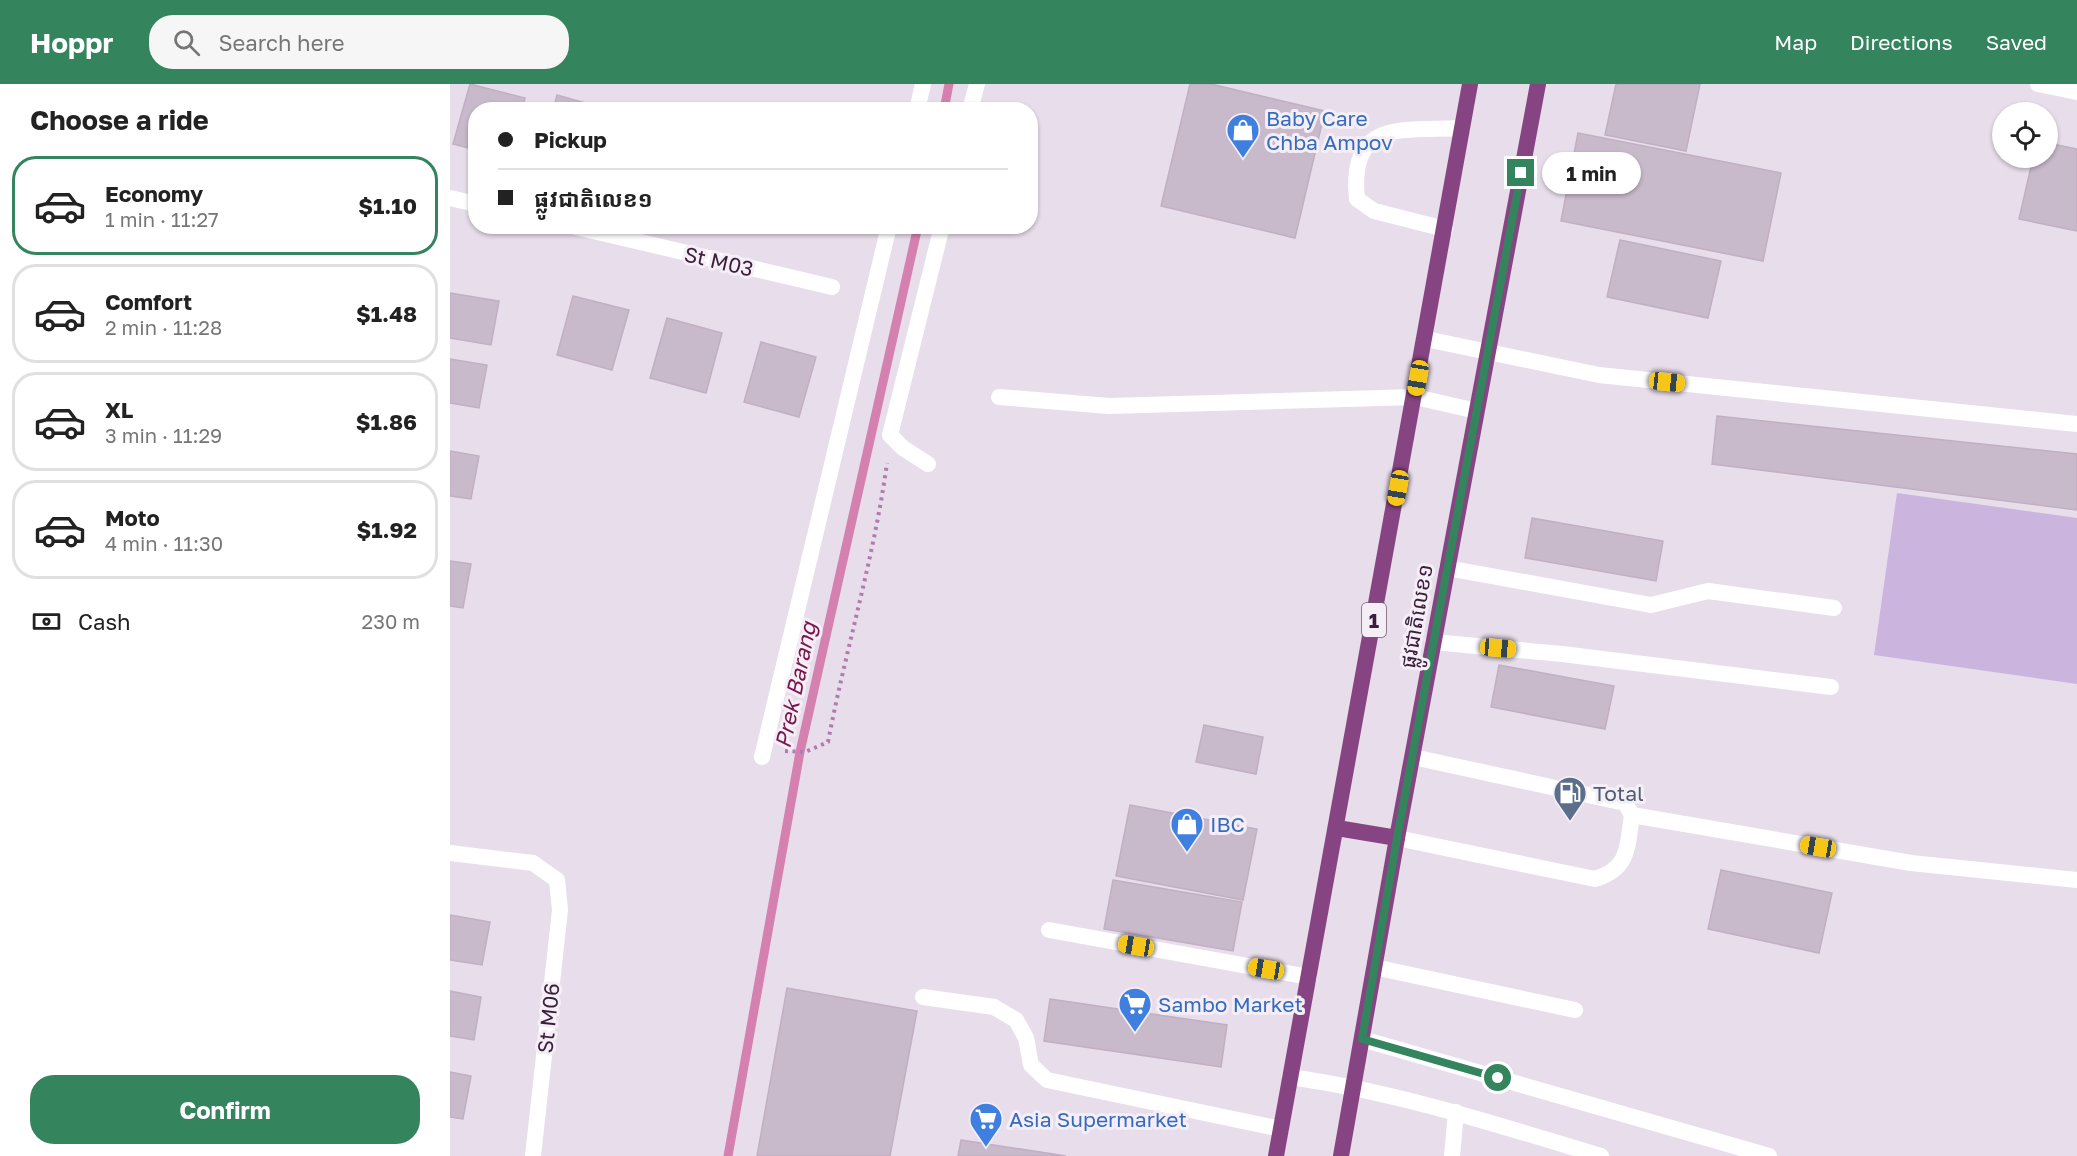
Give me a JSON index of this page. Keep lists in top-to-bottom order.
{
  "streets": {
    "highway": ["ផ្លូវជាតិលេខ១", "1"],
    "street": ["St M03", "St M06"]
  },
  "water": ["Prek Barang"],
  "places": {
    "shop": ["Baby Care Chba Ampov", "IBC"],
    "fuel station": ["Total"],
    "supermarket": ["Sambo Market", "Asia Supermarket"]
  },
  "page": {
    "header": "Hoppr",
    "search": "Search here",
    "nav": ["Map", "Directions", "Saved"],
    "heading": "Choose a ride",
    "banner": ["Pickup", "ផ្លូវជាតិលេខ១"],
    "bubble": "1 min",
    "list": [
      {
        "name": "Economy",
        "note": "1 min · 11:27",
        "value": "$1.10"
      },
      {
        "name": "Comfort",
        "note": "2 min · 11:28",
        "value": "$1.48"
      },
      {
        "name": "XL",
        "note": "3 min · 11:29",
        "value": "$1.86"
      },
      {
        "name": "Moto",
        "note": "4 min · 11:30",
        "value": "$1.92"
      }
    ],
    "pay": ["Cash", "230 m"],
    "buttons": "Confirm"
  }
}
